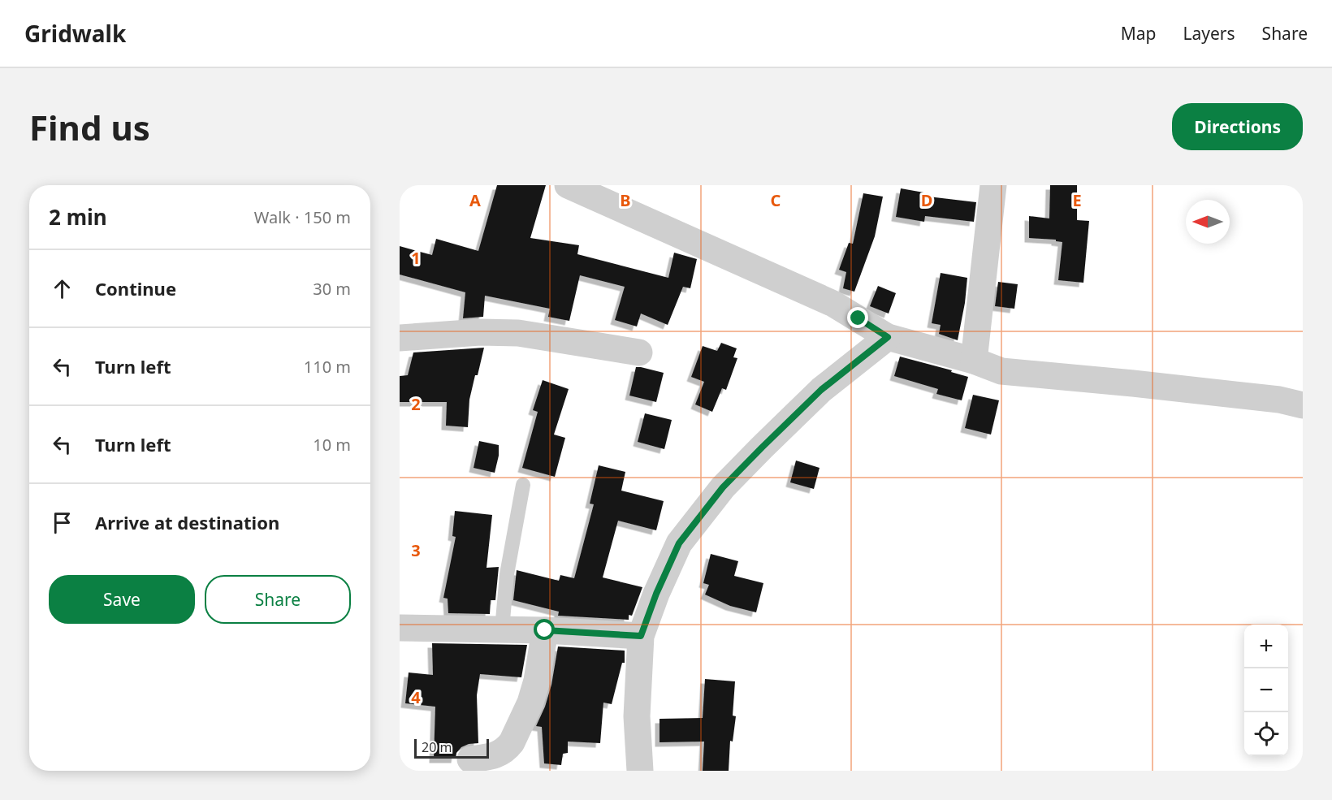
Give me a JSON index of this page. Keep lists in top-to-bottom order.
{
  "scale_bar": "20 m",
  "north": "left",
  "page": {
    "header": "Gridwalk",
    "nav": ["Map", "Layers", "Share"],
    "buttons": [
      "Directions",
      ["Save", "Share"]
    ],
    "title": "Find us",
    "heading": ["2 min", "Walk · 150 m"],
    "list": [
      ["Continue", "30 m"],
      ["Turn left", "110 m"],
      ["Turn left", "10 m"],
      "Arrive at destination"
    ],
    "map_buttons": ["+", "−"],
    "scale": "20 m"
  },
  "grid": {
    "columns": [
      "A",
      "B",
      "C",
      "D",
      "E"
    ],
    "rows": [
      "1",
      "2",
      "3",
      "4"
    ]
  }
}
